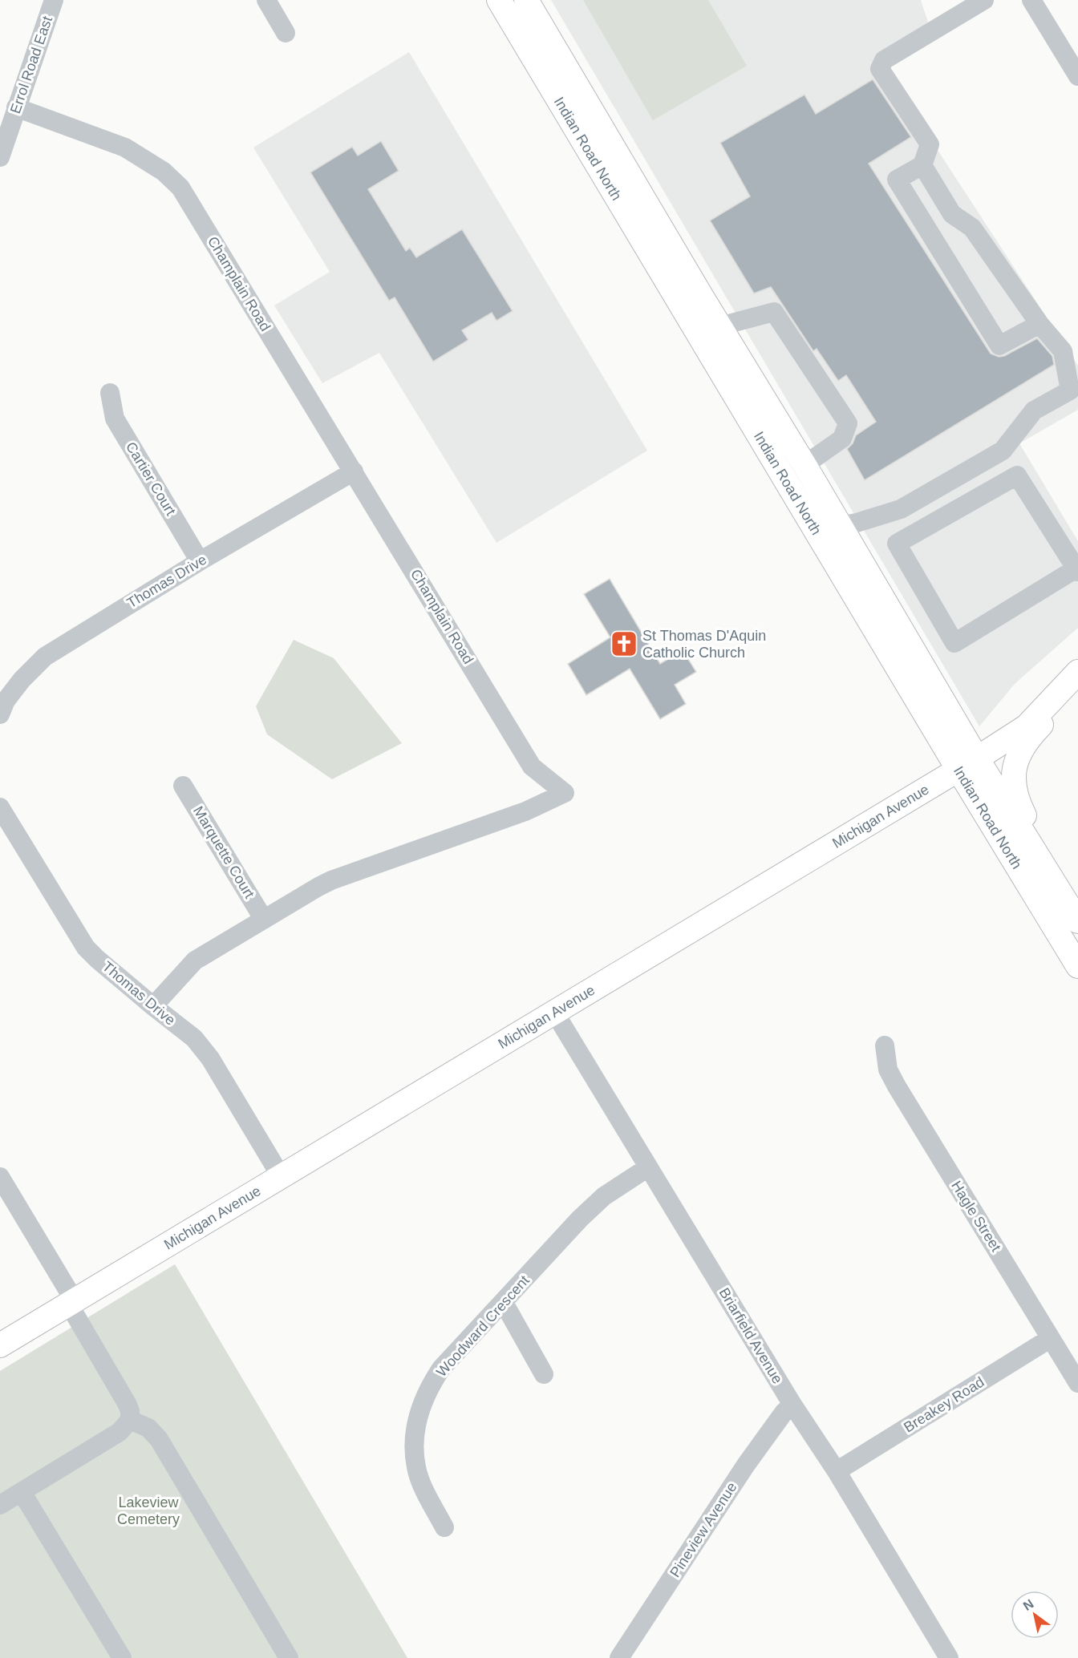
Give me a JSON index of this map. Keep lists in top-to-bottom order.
{
  "streets": {
    "main road": ["Indian Road North", "Michigan Avenue"],
    "street": [
      "Errol Road East",
      "Champlain Road",
      "Cartier Court",
      "Thomas Drive",
      "Marquette Court",
      "Hagle Street",
      "Woodward Crescent",
      "Briarfield Avenue",
      "Breakey Road",
      "Pineview Avenue"
    ]
  },
  "crossings": [
    ["Errol Road East", "Champlain Road"],
    ["Indian Road North", "Michigan Avenue"],
    ["Champlain Road", "Thomas Drive"],
    ["Champlain Road", "Marquette Court"],
    ["Cartier Court", "Thomas Drive"],
    ["Thomas Drive", "Michigan Avenue"],
    ["Michigan Avenue", "Briarfield Avenue"],
    ["Hagle Street", "Breakey Road"],
    ["Woodward Crescent", "Briarfield Avenue"],
    ["Briarfield Avenue", "Breakey Road"],
    ["Briarfield Avenue", "Pineview Avenue"]
  ],
  "parks": ["Lakeview Cemetery"],
  "places": {
    "church": ["St Thomas D'Aquin Catholic Church"]
  },
  "north": "top left"
}
